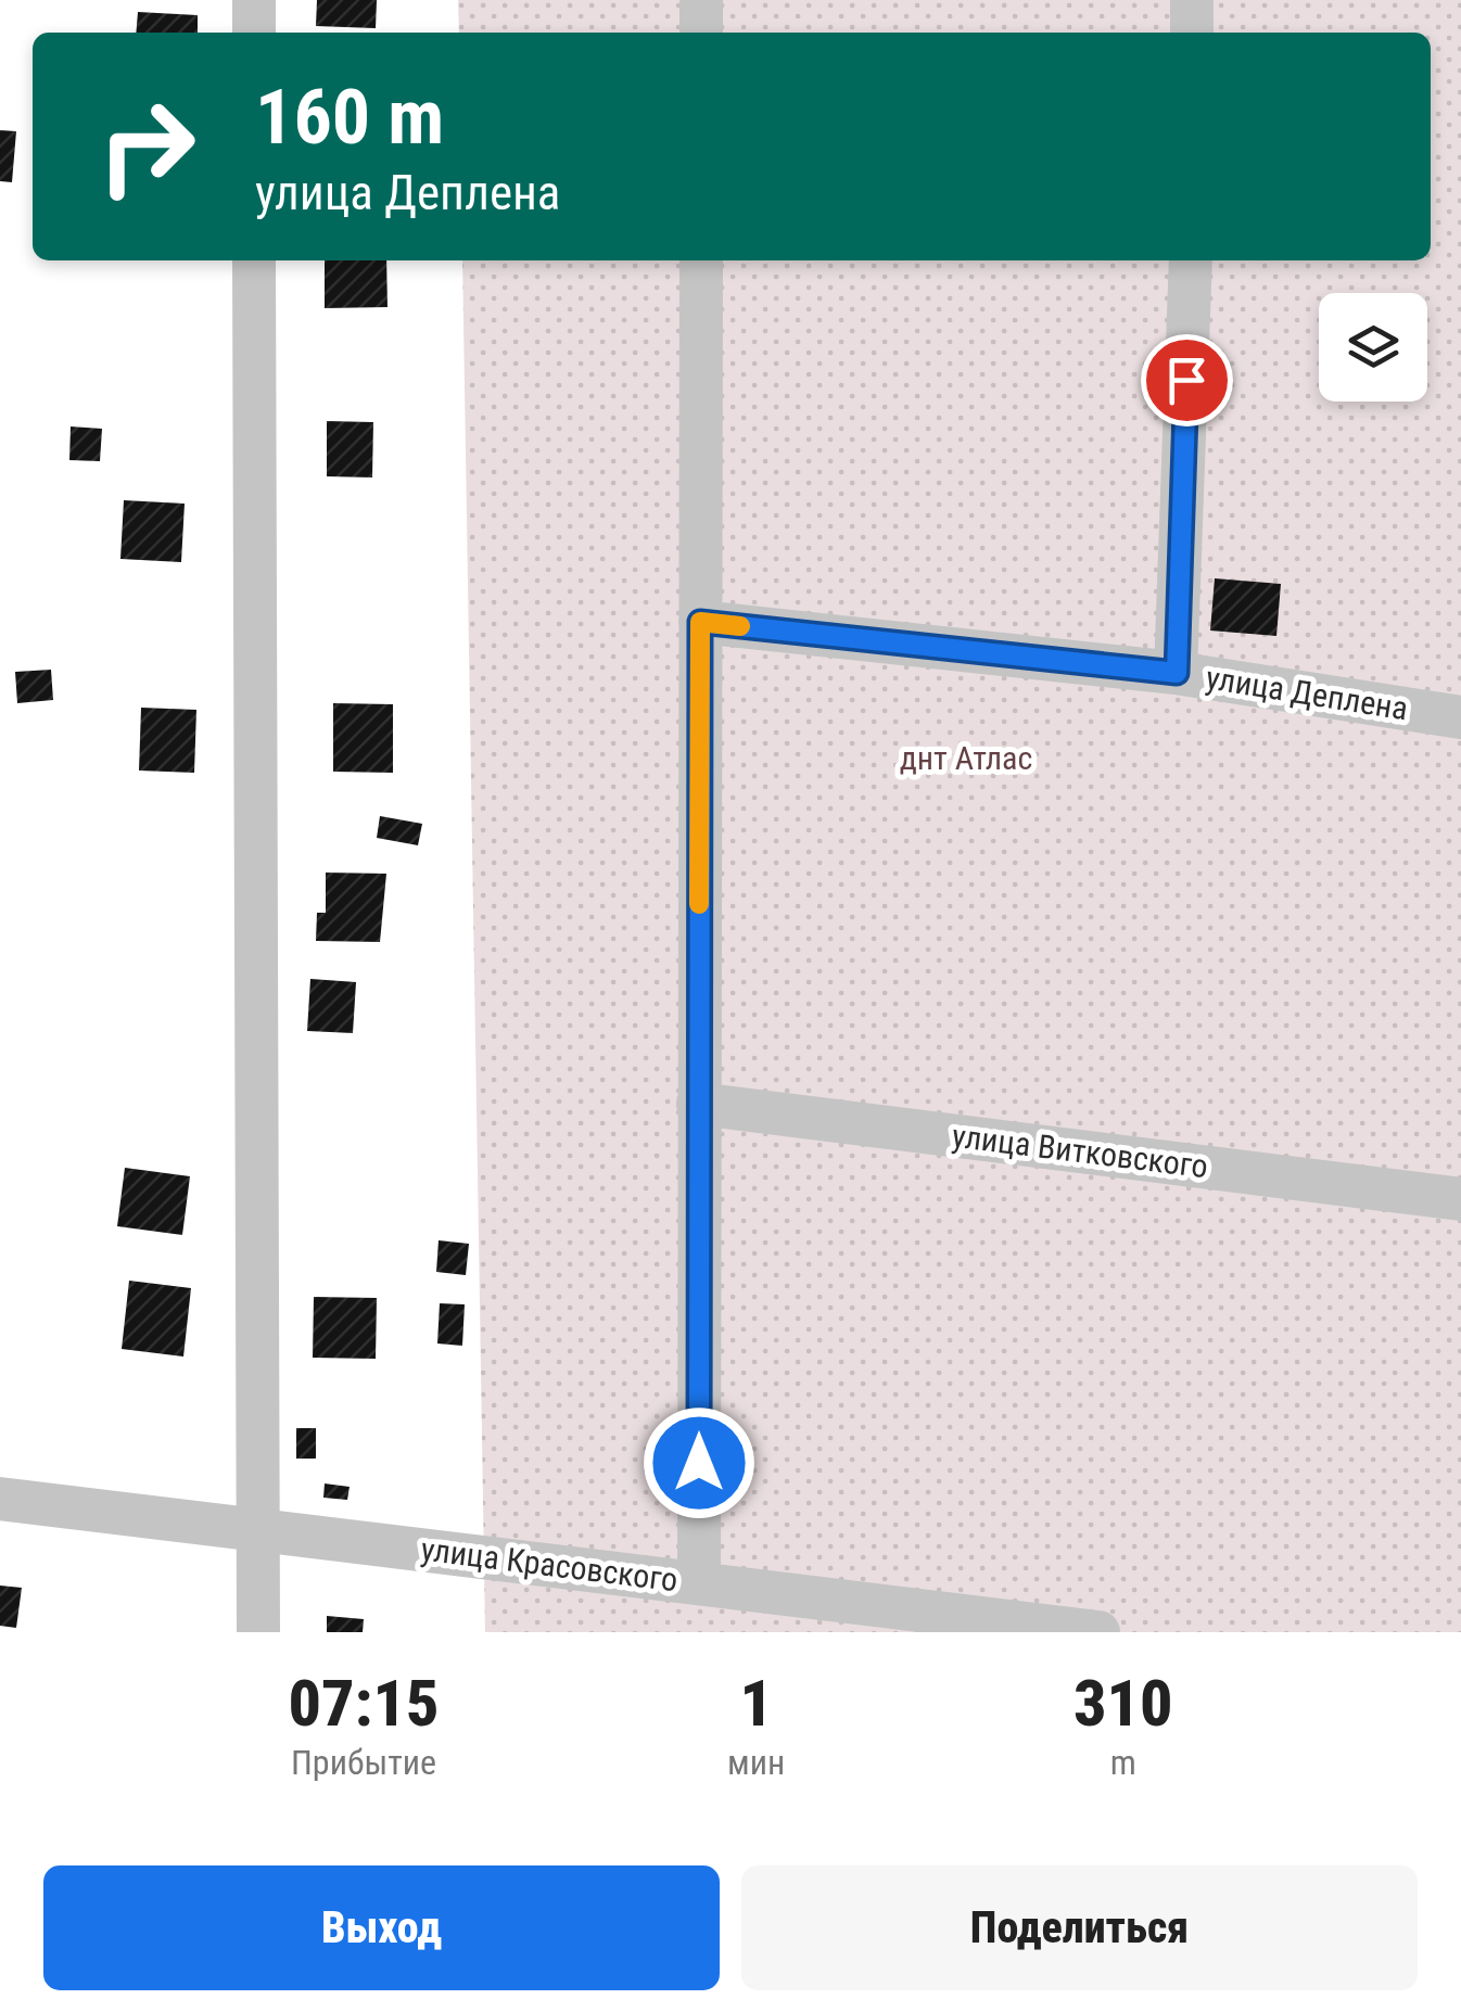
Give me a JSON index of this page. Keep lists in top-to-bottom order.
{
  "streets": {
    "street": ["улица Деплена", "улица Витковского", "улица Красовского"]
  },
  "parks": ["днт Атлас"],
  "page": {
    "turn": ["160 m", "улица Деплена"],
    "eta": [
      "07:15",
      "Прибытие",
      "1",
      "мин",
      "310",
      "m"
    ],
    "buttons": ["Выход", "Поделиться"]
  }
}
